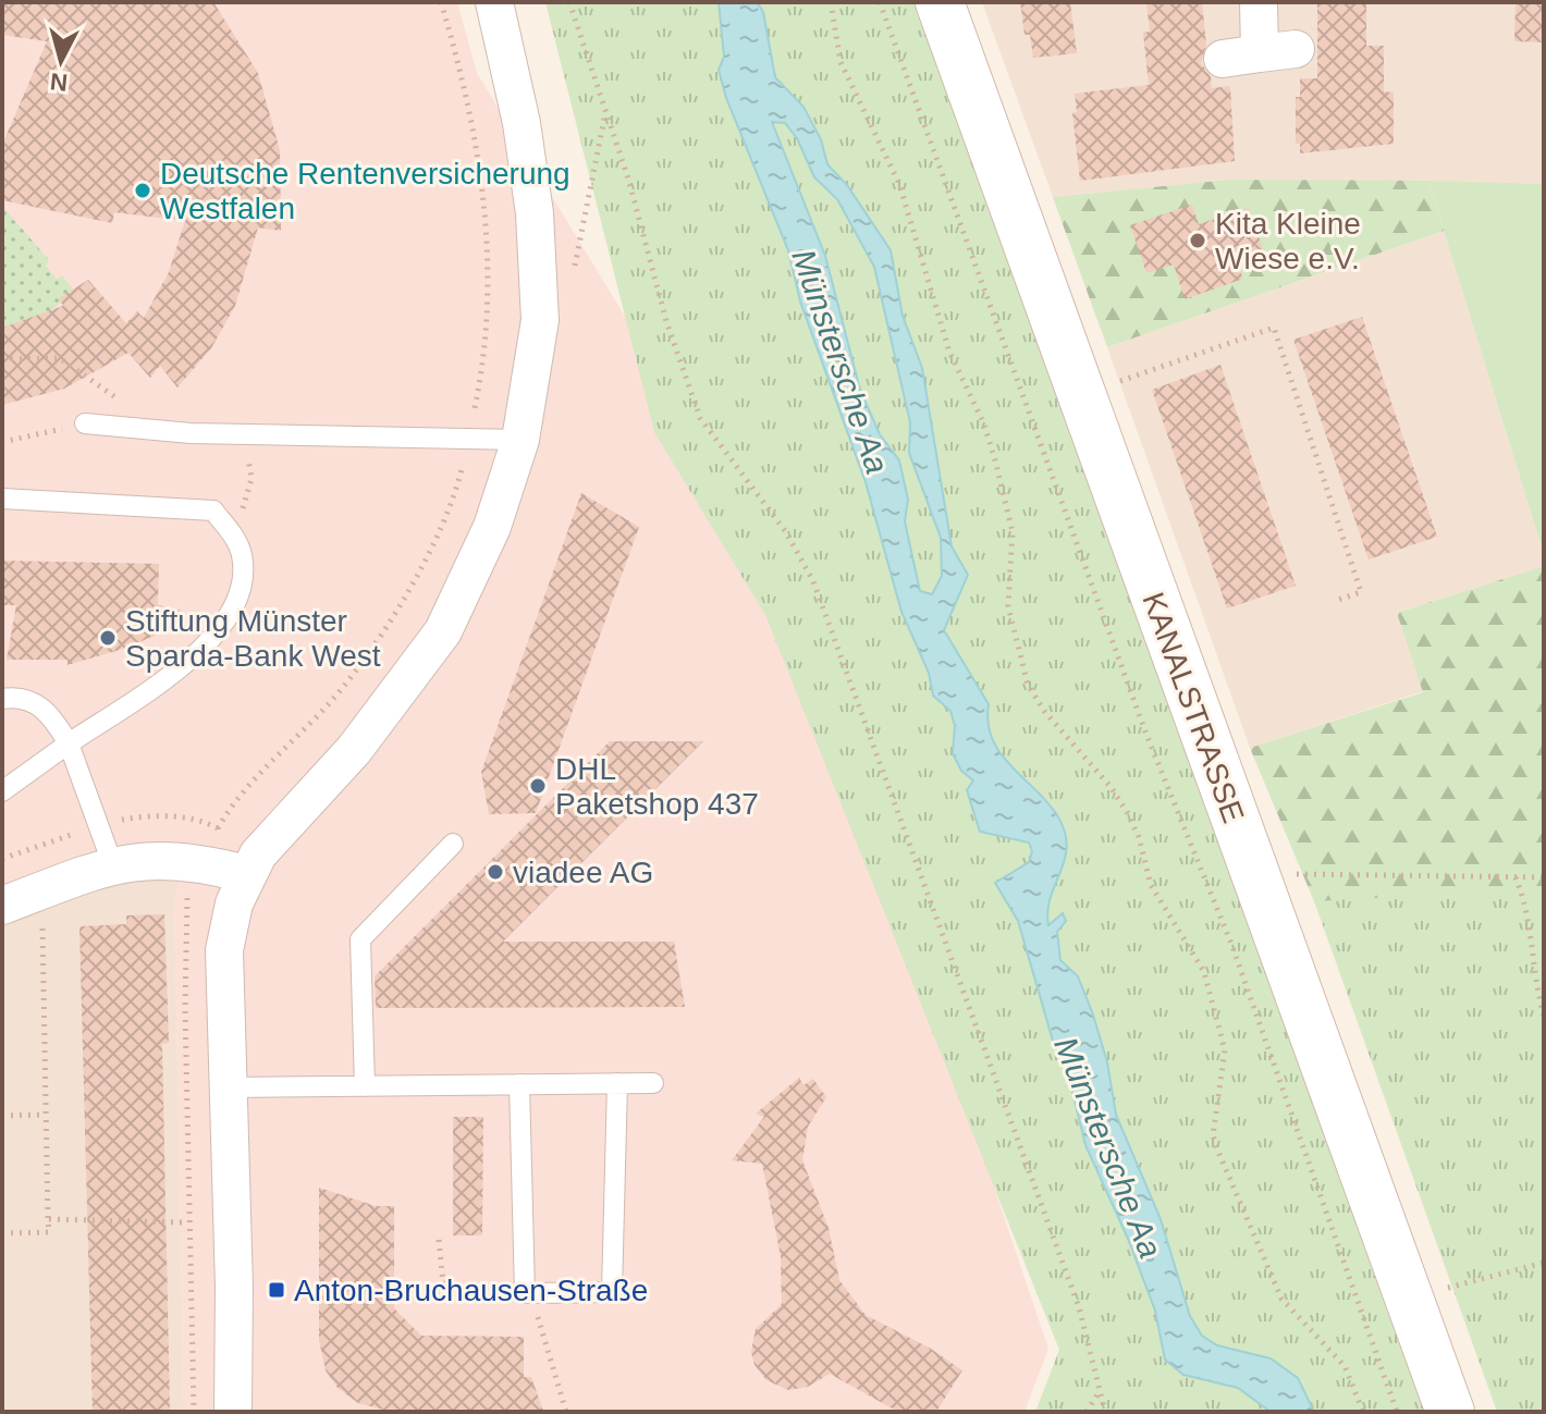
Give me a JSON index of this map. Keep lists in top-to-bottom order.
{
  "streets": {
    "main road": ["KANALSTRASSE"]
  },
  "water": ["Münstersche Aa"],
  "places": {
    "other": [
      "Deutsche Rentenversicherung Westfalen",
      "Kita Kleine Wiese e.V.",
      "Stiftung Münster Sparda-Bank West",
      "DHL Paketshop 437",
      "viadee AG"
    ],
    "transit": ["Anton-Bruchausen-Straße"]
  },
  "north": "bottom"
}
